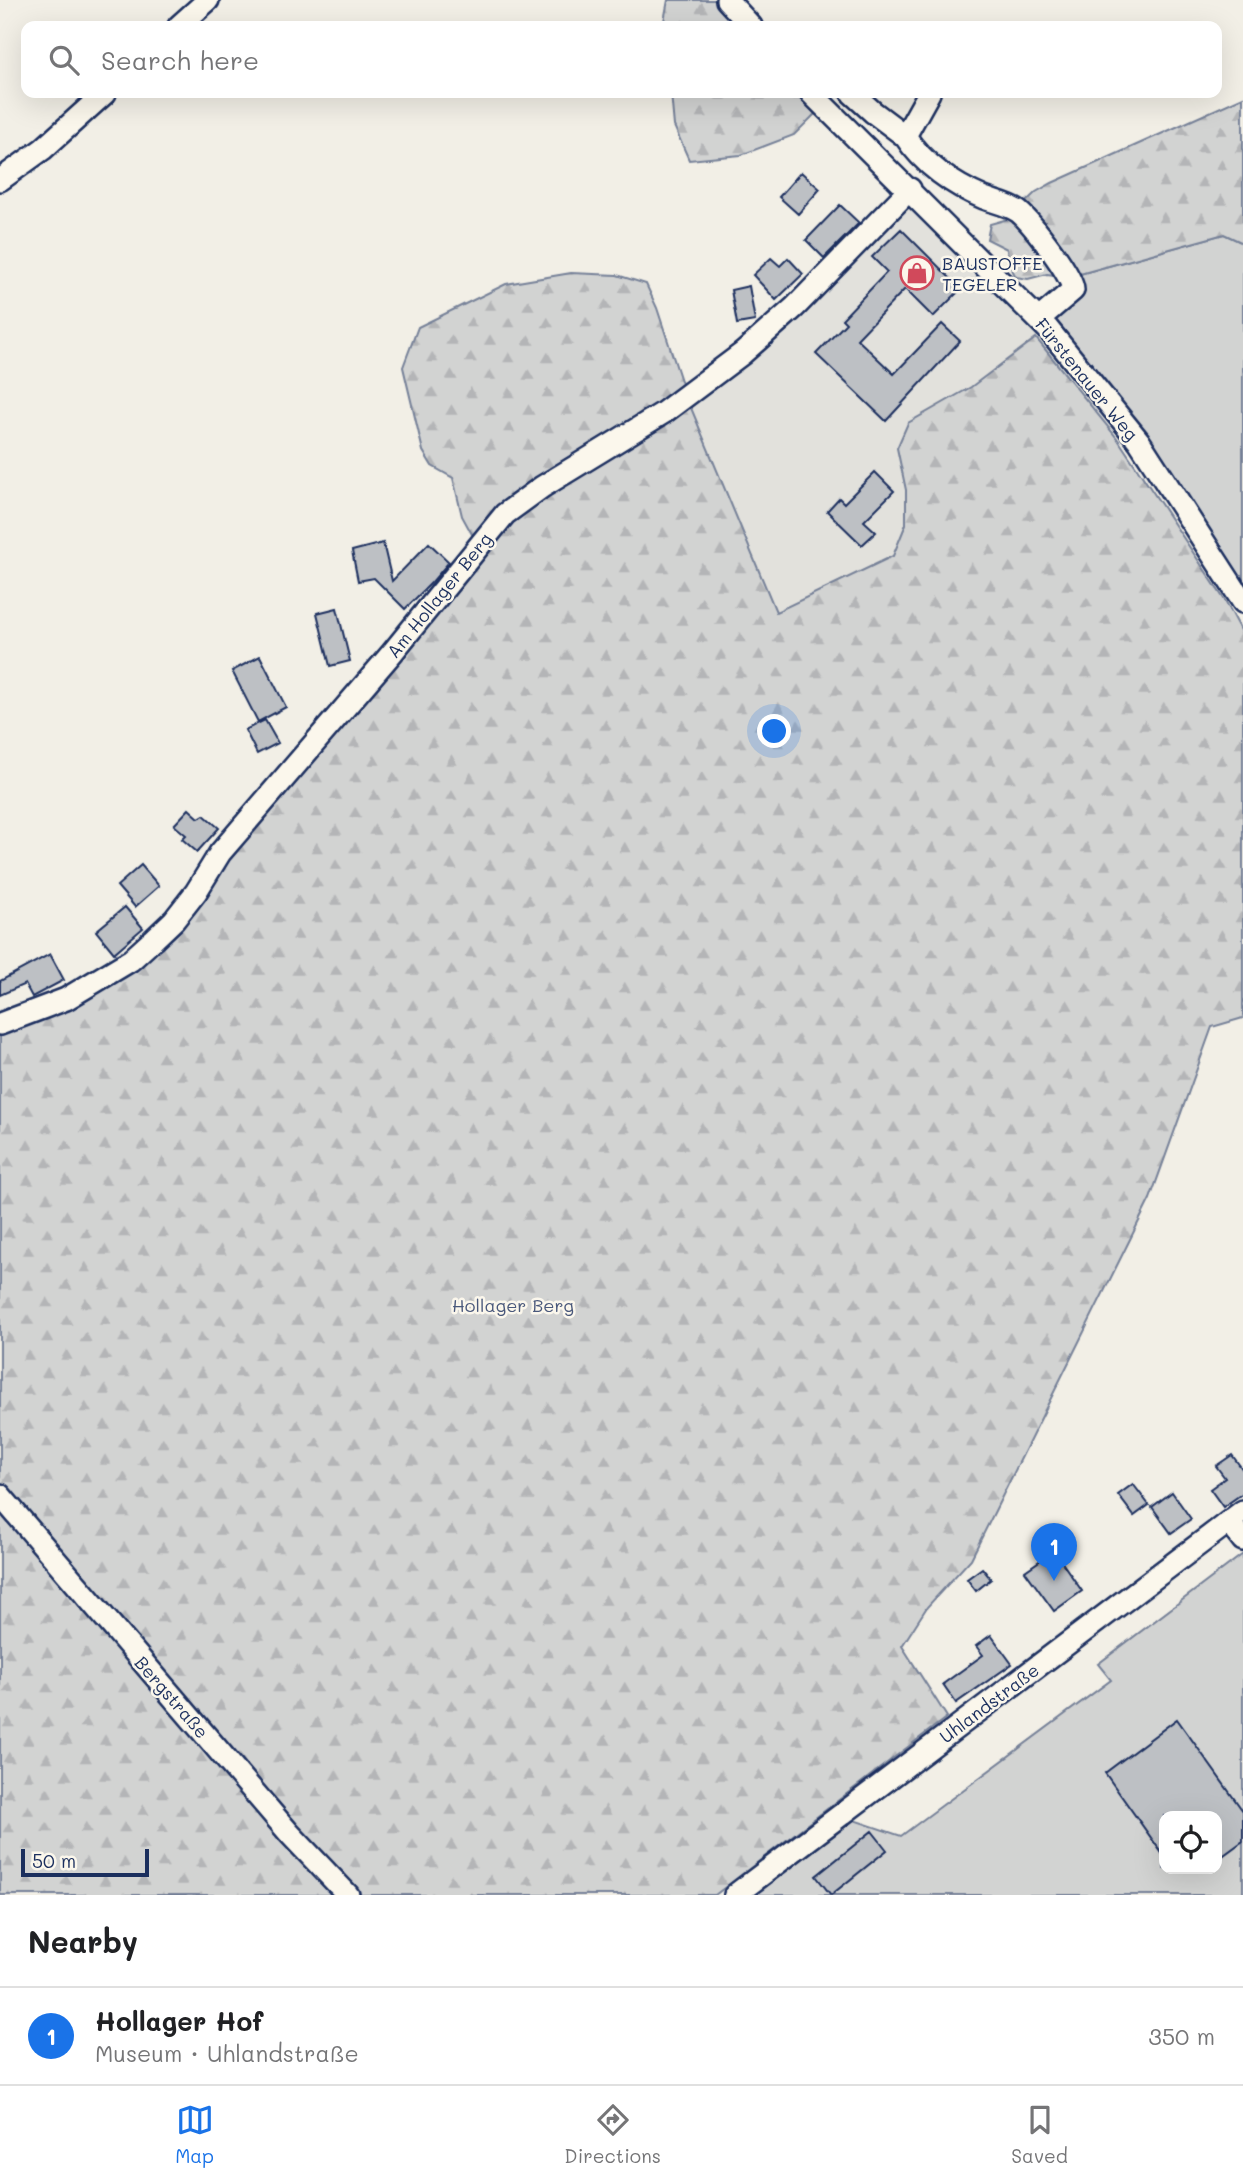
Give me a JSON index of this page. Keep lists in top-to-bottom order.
{
  "streets": {
    "street": [
      "Fürstenauer Weg",
      "Am Hollager Berg",
      "Bergstraße",
      "Uhlandstraße"
    ]
  },
  "crossings": [
    ["Fürstenauer Weg", "Am Hollager Berg"]
  ],
  "parks": ["Hollager Berg"],
  "places": {
    "shop": ["BAUSTOFFE TEGELER"]
  },
  "scale_bar": "50 m",
  "page": {
    "search": "Search here",
    "pins": "1",
    "scale": "50 m",
    "heading": "Nearby",
    "list": [
      {
        "mark": "1",
        "name": "Hollager Hof",
        "note": "Museum · Uhlandstraße",
        "value": "350 m"
      }
    ],
    "nav": ["Map", "Directions", "Saved"]
  }
}
